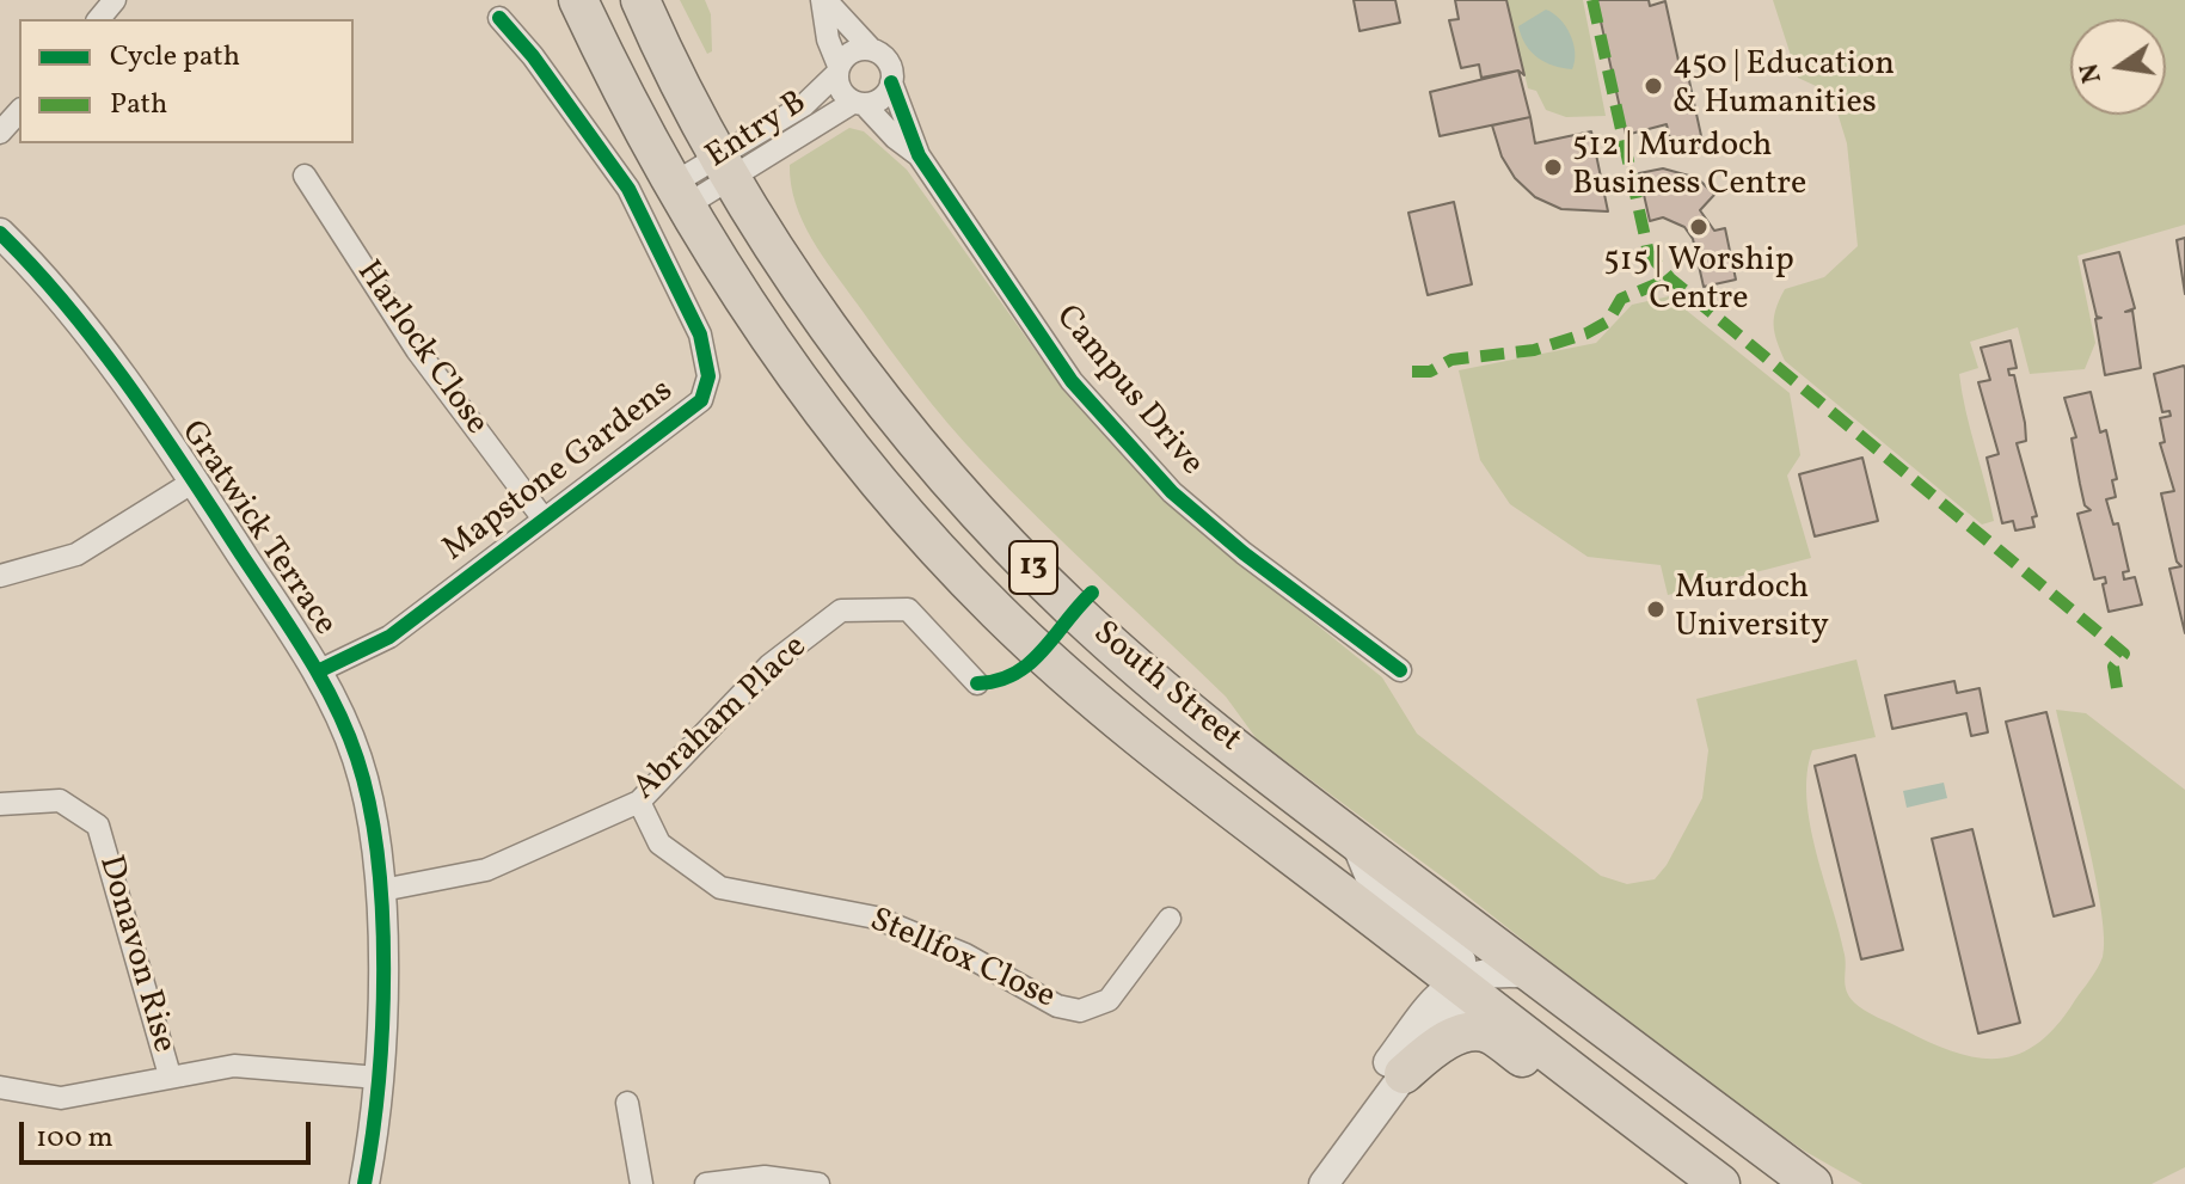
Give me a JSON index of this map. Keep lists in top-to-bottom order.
{
  "streets": {
    "highway": ["13", "South Street"],
    "street": [
      "Entry B",
      "Harlock Close",
      "Campus Drive",
      "Mapstone Gardens",
      "Gratwick Terrace",
      "Abraham Place",
      "Donavon Rise",
      "Stellfox Close"
    ]
  },
  "crossings": [
    ["Entry B", "Campus Drive"],
    ["Entry B", "South Street"],
    ["Harlock Close", "Mapstone Gardens"],
    ["Mapstone Gardens", "Gratwick Terrace"],
    ["Gratwick Terrace", "Abraham Place"],
    ["Abraham Place", "Stellfox Close"]
  ],
  "places": [
    "450 | Education & Humanities",
    "512 | Murdoch Business Centre",
    "515 | Worship Centre",
    "Murdoch University"
  ],
  "legend": ["Cycle path", "Path"],
  "scale_bar": "100 m",
  "north": "left"
}
